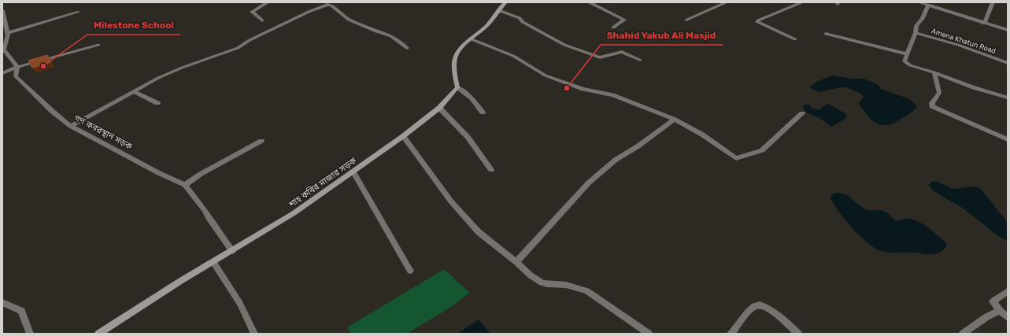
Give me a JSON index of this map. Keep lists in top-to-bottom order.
{
  "streets": {
    "main road": ["শাহ কবির মাজার সড়ক"],
    "street": ["Amena Khatun Road", "গণ কবরস্থান সড়ক"]
  },
  "crossings": [
    ["গণ কবরস্থান সড়ক", "শাহ কবির মাজার সড়ক"]
  ],
  "places": ["Milestone School", "Shahid Yakub Ali Masjid"]
}
